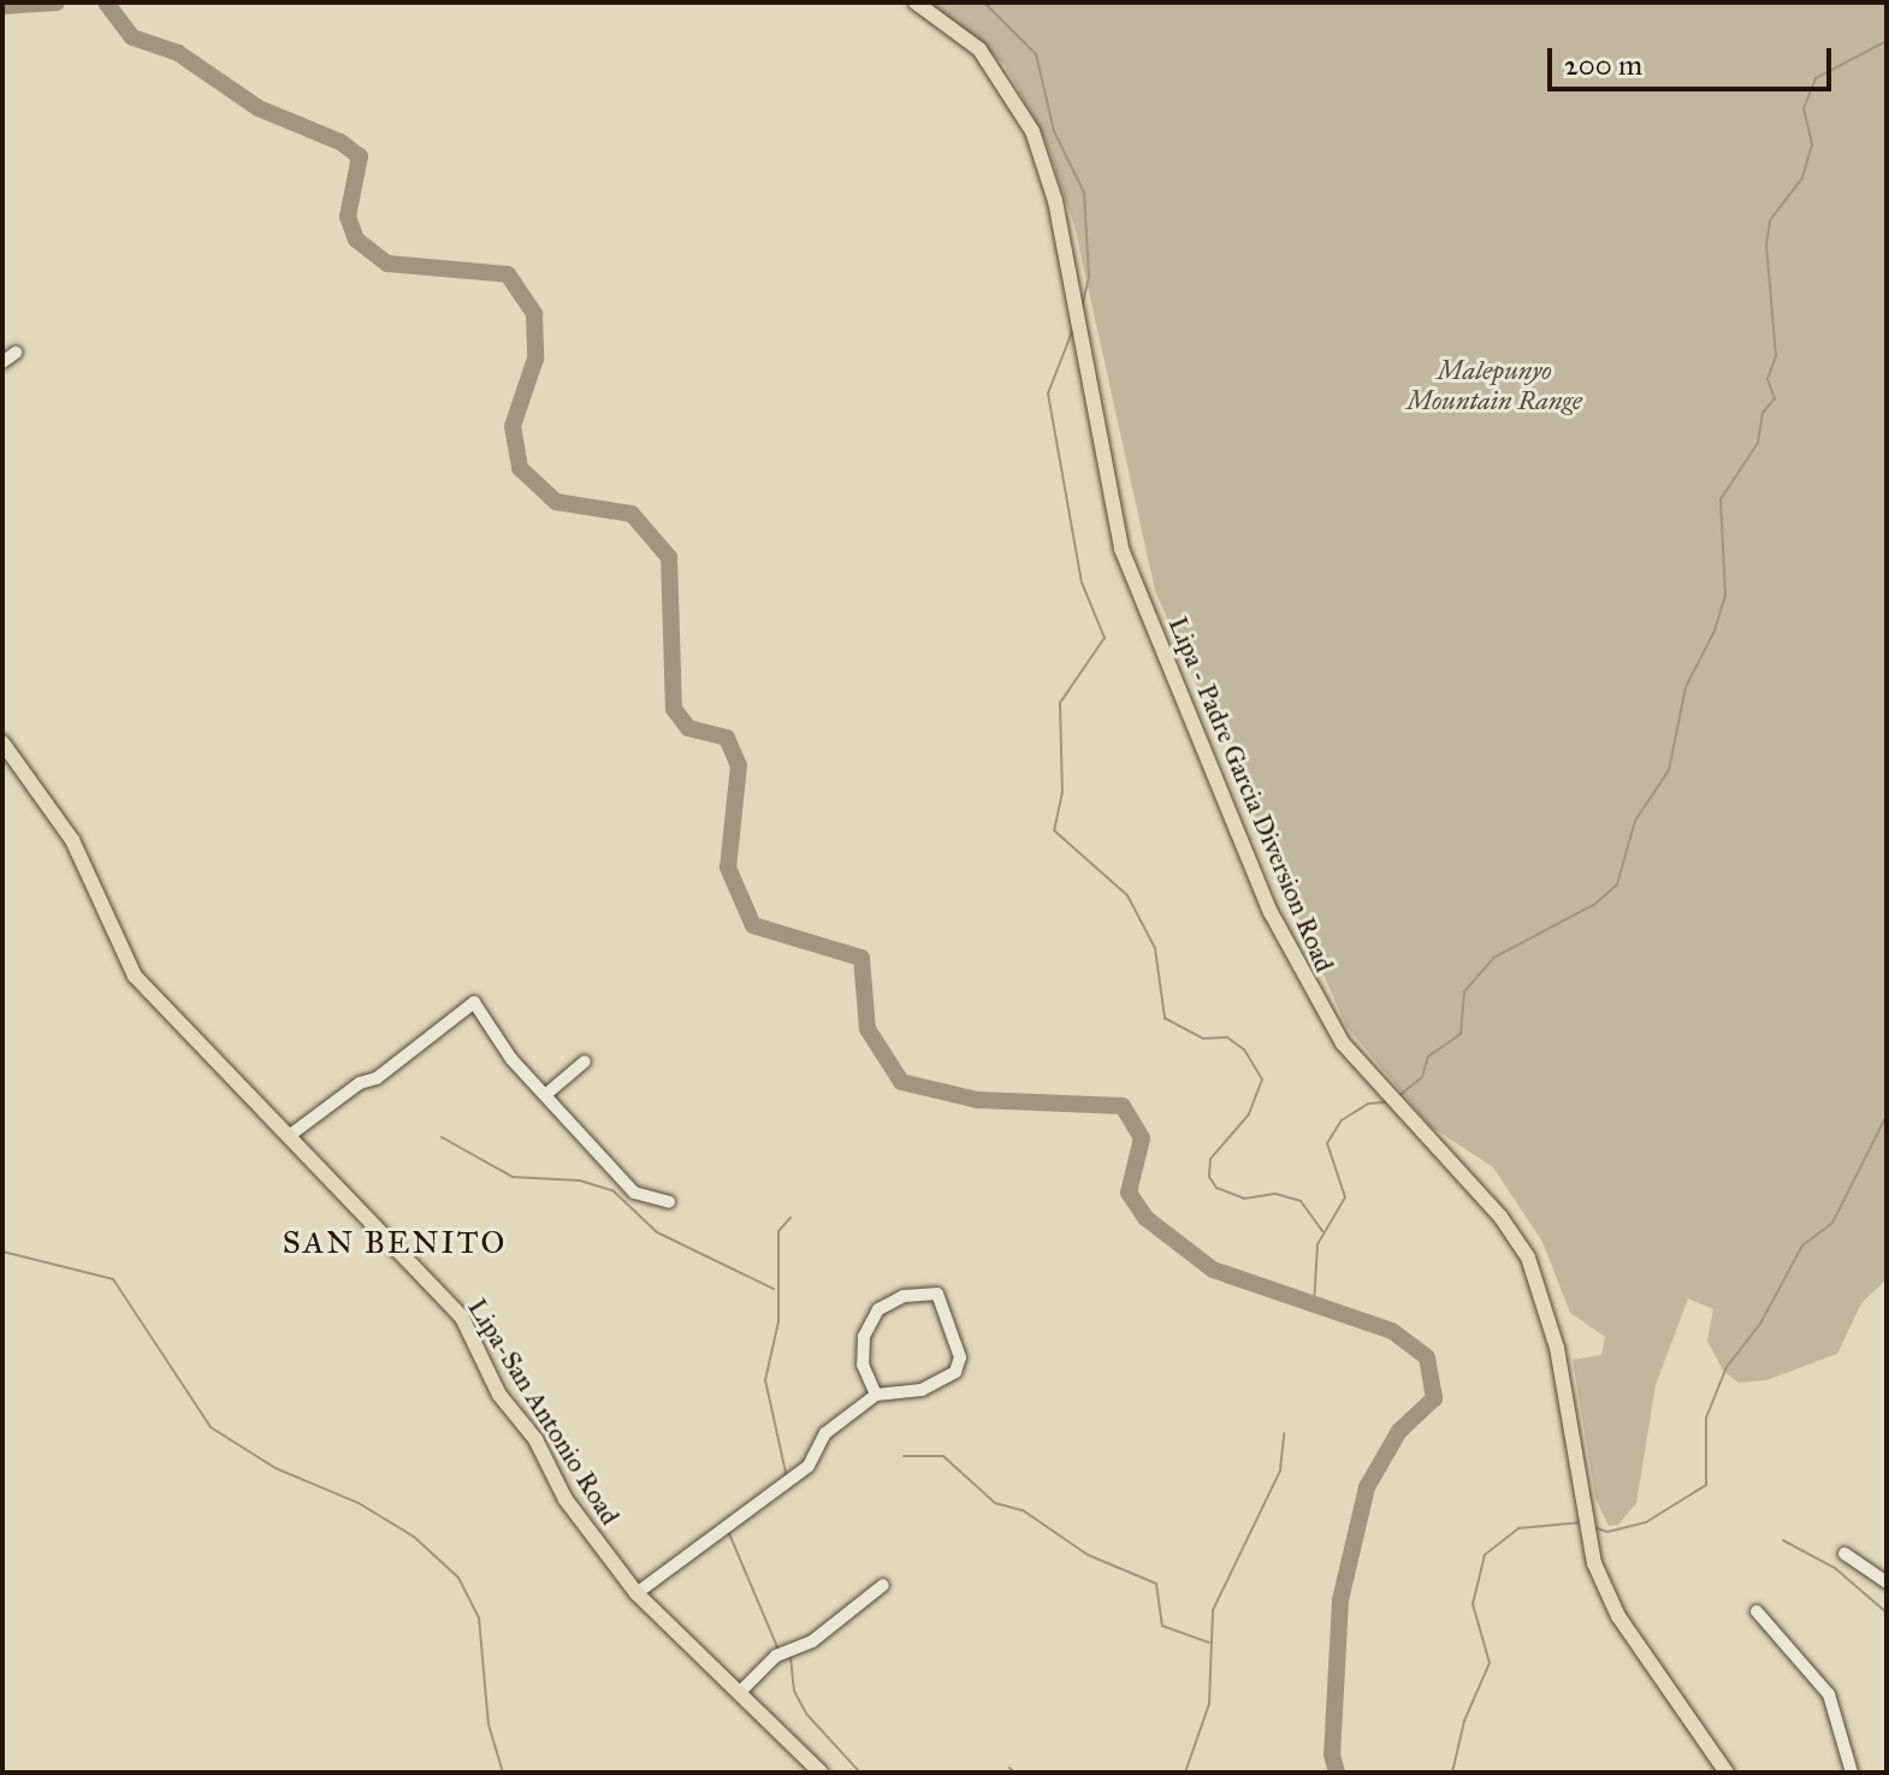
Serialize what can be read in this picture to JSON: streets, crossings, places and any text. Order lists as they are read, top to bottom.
{
  "streets": {
    "main road": ["Lipa - Padre Garcia Diversion Road", "Lipa-San Antonio Road"]
  },
  "districts": ["SAN BENITO"],
  "parks": ["Malepunyo Mountain Range"],
  "scale_bar": "200 m"
}
